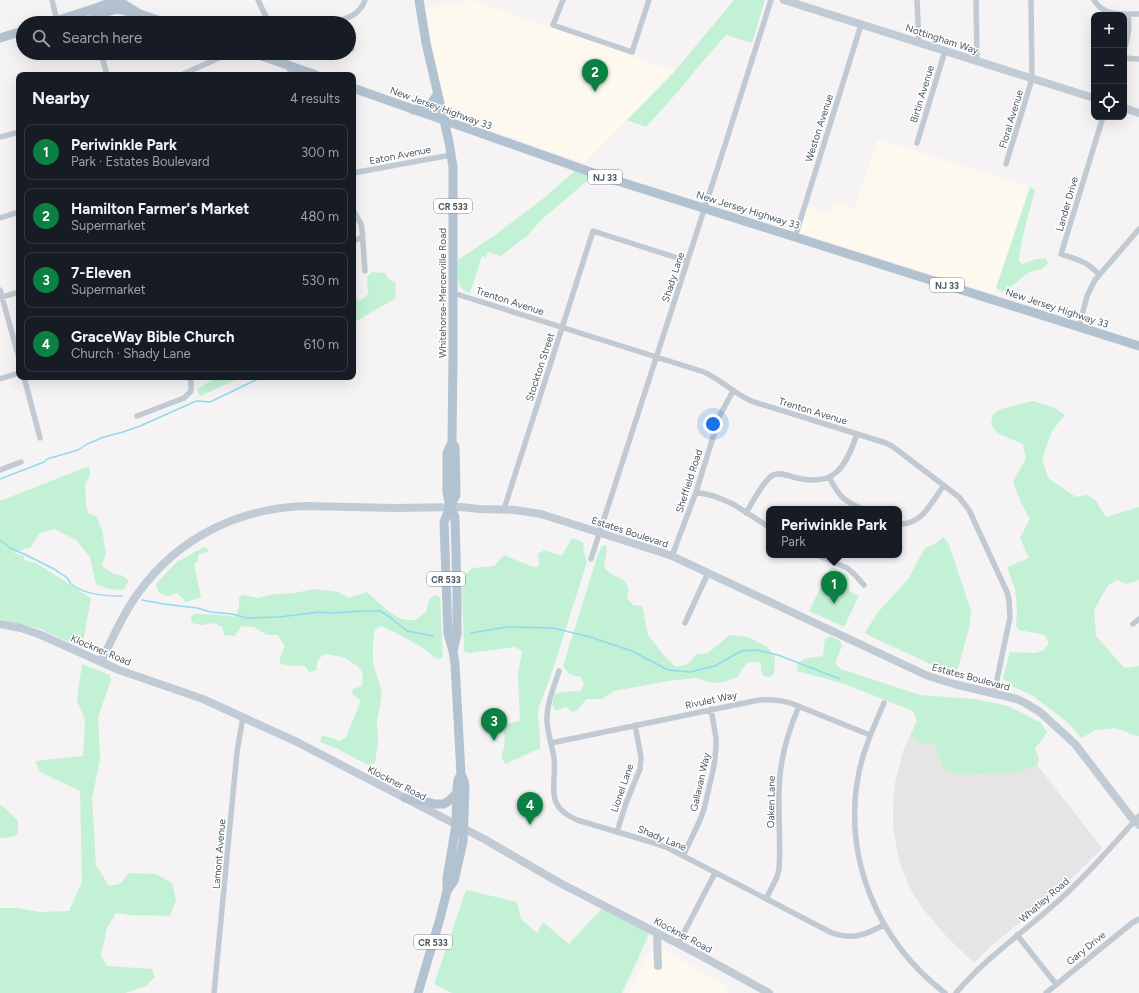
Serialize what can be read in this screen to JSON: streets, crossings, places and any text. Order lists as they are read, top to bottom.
{
  "streets": {
    "main road": [
      "New Jersey Highway 33",
      "NJ 33",
      "CR 533",
      "Whitehorse-Mercerville Road"
    ],
    "street": [
      "Nottingham Way",
      "Birtin Avenue",
      "Floral Avenue",
      "Weston Avenue",
      "Eaton Avenue",
      "Lander Drive",
      "Shady Lane",
      "Trenton Avenue",
      "Stockton Street",
      "Sheffield Road",
      "Estates Boulevard",
      "Klockner Road",
      "Rivulet Way",
      "Gallavan Way",
      "Lionel Lane",
      "Oaken Lane",
      "Lamont Avenue",
      "Whatley Road",
      "Gary Drive"
    ]
  },
  "crossings": [
    ["Nottingham Way", "Birtin Avenue"],
    ["Nottingham Way", "Floral Avenue"],
    ["Nottingham Way", "Weston Avenue"],
    ["New Jersey Highway 33", "Weston Avenue"],
    ["New Jersey Highway 33", "CR 533"],
    ["New Jersey Highway 33", "Shady Lane"],
    ["New Jersey Highway 33", "Whitehorse-Mercerville Road"],
    ["Eaton Avenue", "Whitehorse-Mercerville Road"],
    ["CR 533", "Whitehorse-Mercerville Road"],
    ["CR 533", "Estates Boulevard"],
    ["CR 533", "Klockner Road"],
    ["Shady Lane", "Trenton Avenue"],
    ["Shady Lane", "Stockton Street"],
    ["Shady Lane", "Estates Boulevard"],
    ["Shady Lane", "Rivulet Way"],
    ["Shady Lane", "Gallavan Way"],
    ["Shady Lane", "Lionel Lane"],
    ["Shady Lane", "Oaken Lane"],
    ["Whitehorse-Mercerville Road", "Trenton Avenue"],
    ["Whitehorse-Mercerville Road", "Estates Boulevard"],
    ["Trenton Avenue", "Stockton Street"],
    ["Trenton Avenue", "Sheffield Road"],
    ["Trenton Avenue", "Estates Boulevard"],
    ["Stockton Street", "Estates Boulevard"],
    ["Sheffield Road", "Estates Boulevard"],
    ["Estates Boulevard", "Klockner Road"],
    ["Estates Boulevard", "Whatley Road"],
    ["Klockner Road", "Lamont Avenue"],
    ["Rivulet Way", "Gallavan Way"],
    ["Rivulet Way", "Lionel Lane"],
    ["Rivulet Way", "Oaken Lane"]
  ],
  "page": {
    "map_buttons": ["+", "−"],
    "search": "Search here",
    "pins": [
      "2",
      "1",
      "3",
      "4"
    ],
    "heading": ["Nearby", "4 results"],
    "list": [
      {
        "mark": "1",
        "name": "Periwinkle Park",
        "note": "Park · Estates Boulevard",
        "value": "300 m"
      },
      {
        "mark": "2",
        "name": "Hamilton Farmer's Market",
        "note": "Supermarket",
        "value": "480 m"
      },
      {
        "mark": "3",
        "name": "7-Eleven",
        "note": "Supermarket",
        "value": "530 m"
      },
      {
        "mark": "4",
        "name": "GraceWay Bible Church",
        "note": "Church · Shady Lane",
        "value": "610 m"
      }
    ],
    "popup": ["Periwinkle Park", "Park"]
  }
}
